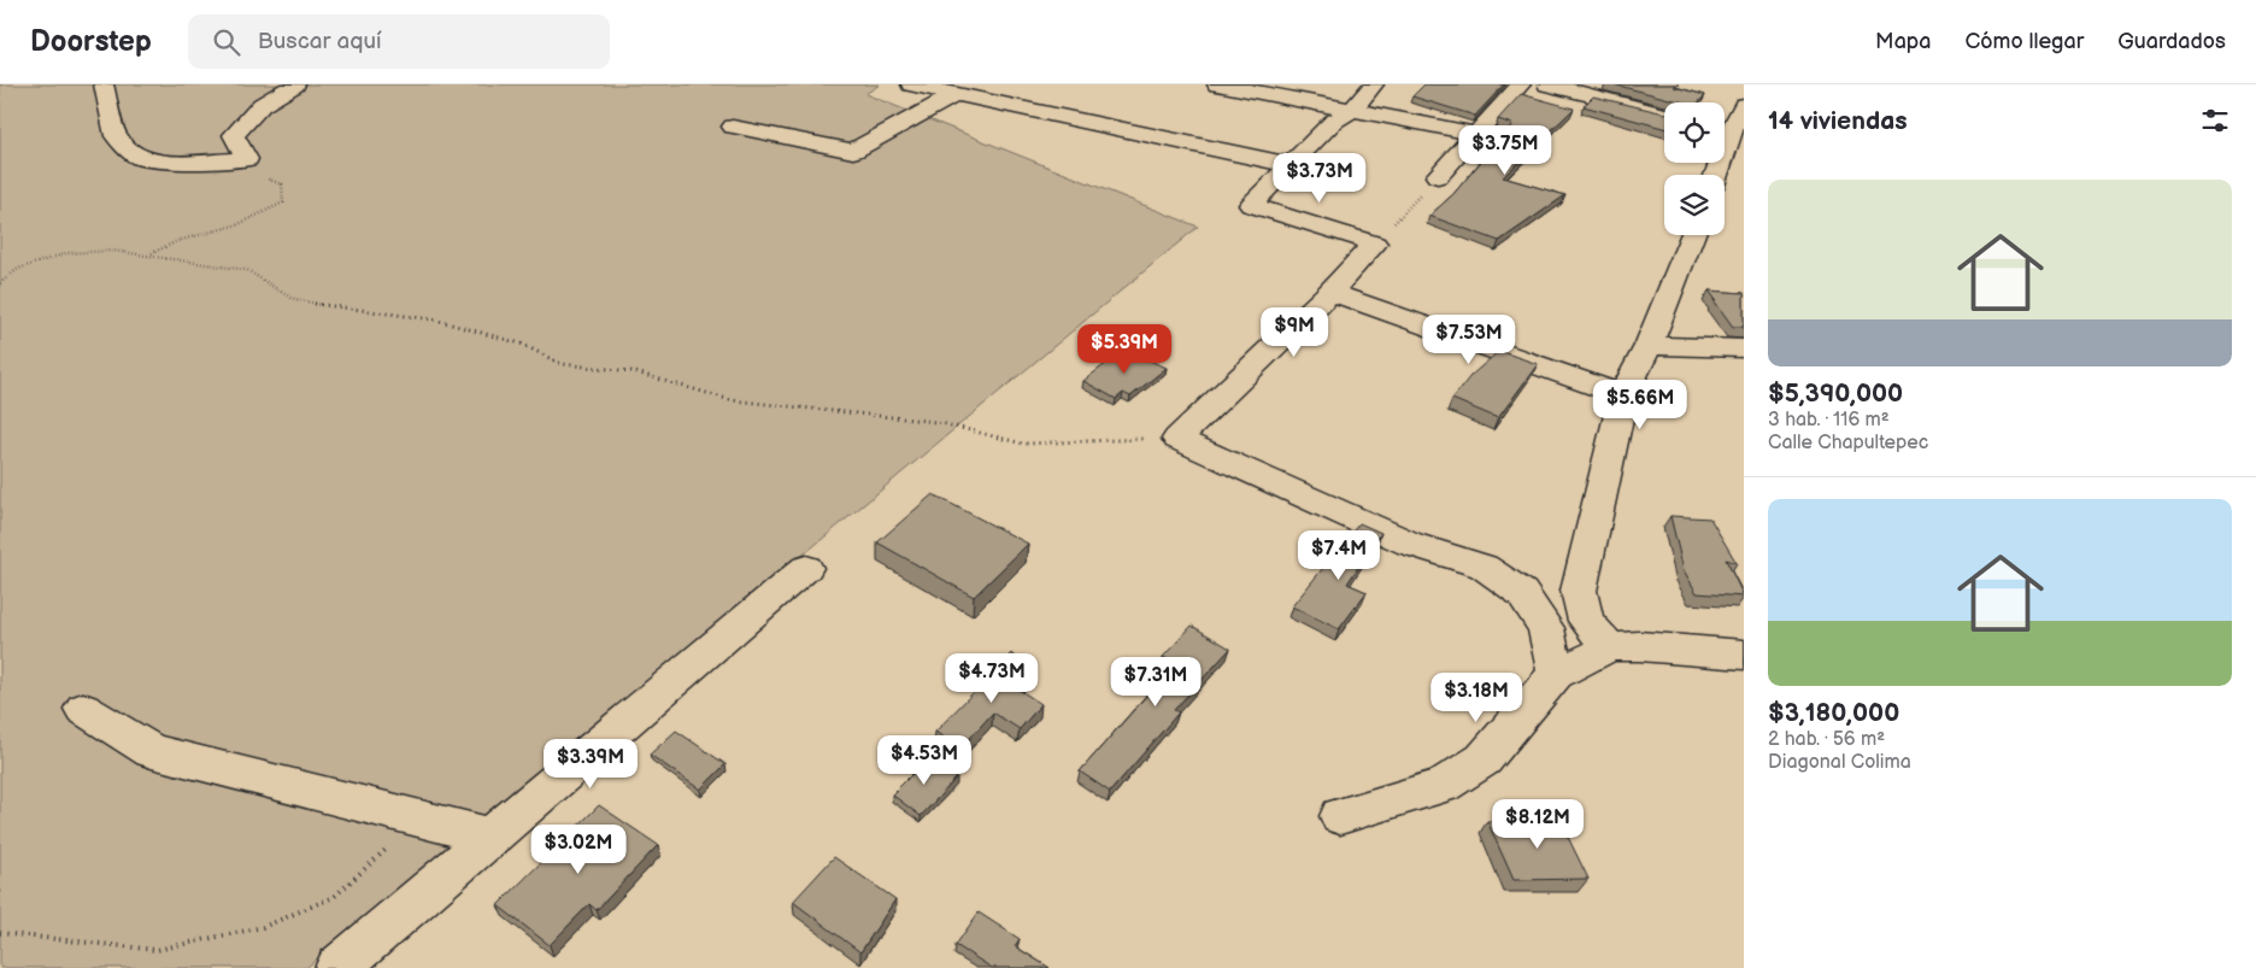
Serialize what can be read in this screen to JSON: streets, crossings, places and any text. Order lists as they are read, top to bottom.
{
  "page": {
    "header": "Doorstep",
    "search": "Buscar aquí",
    "nav": ["Mapa", "Cómo llegar", "Guardados"],
    "heading": "14 viviendas",
    "price": [
      "$3.75M",
      "$3.73M",
      "$9M",
      "$7.53M",
      "$5.39M",
      "$5.66M",
      "$7.4M",
      "$4.73M",
      "$7.31M",
      "$3.18M",
      "$4.53M",
      "$3.39M",
      "$8.12M",
      "$3.02M"
    ],
    "list": [
      {
        "name": "$5,390,000",
        "note": "3 hab. · 116 m² · Calle Chapultepec"
      },
      {
        "name": "$3,180,000",
        "note": "2 hab. · 56 m² · Diagonal Colima"
      }
    ]
  }
}
